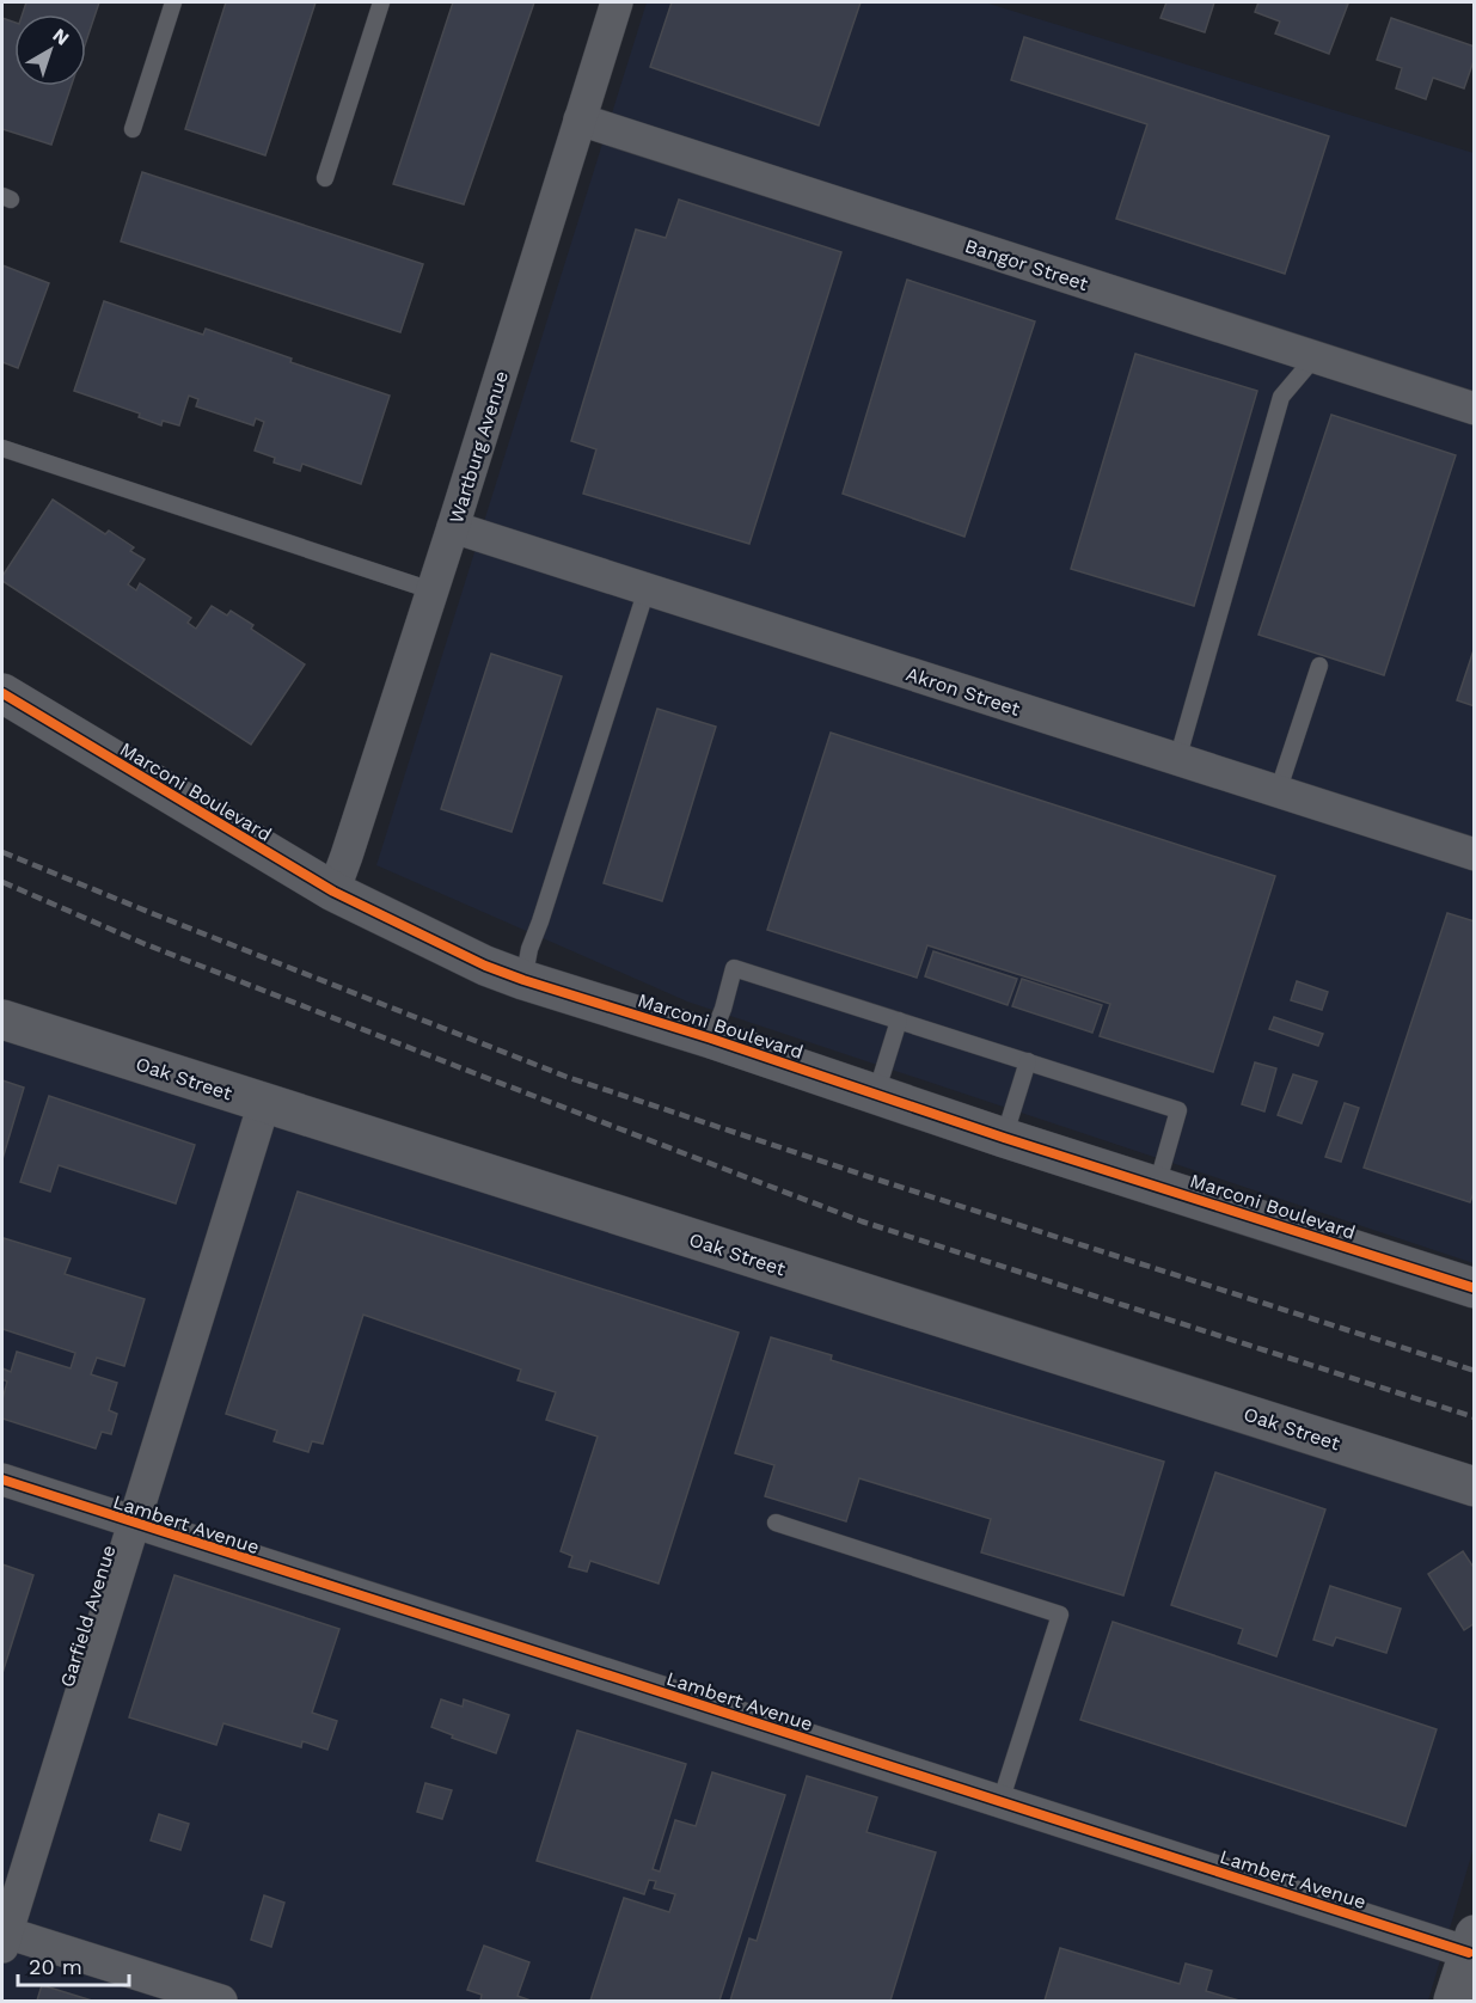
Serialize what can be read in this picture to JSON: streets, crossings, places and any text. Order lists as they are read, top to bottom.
{
  "streets": {
    "street": [
      "Bangor Street",
      "Wartburg Avenue",
      "Akron Street",
      "Marconi Boulevard",
      "Oak Street",
      "Lambert Avenue",
      "Garfield Avenue"
    ]
  },
  "crossings": [
    ["Bangor Street", "Wartburg Avenue"],
    ["Wartburg Avenue", "Akron Street"],
    ["Wartburg Avenue", "Marconi Boulevard"],
    ["Oak Street", "Garfield Avenue"],
    ["Lambert Avenue", "Garfield Avenue"]
  ],
  "scale_bar": "20 m",
  "north": "top right"
}
